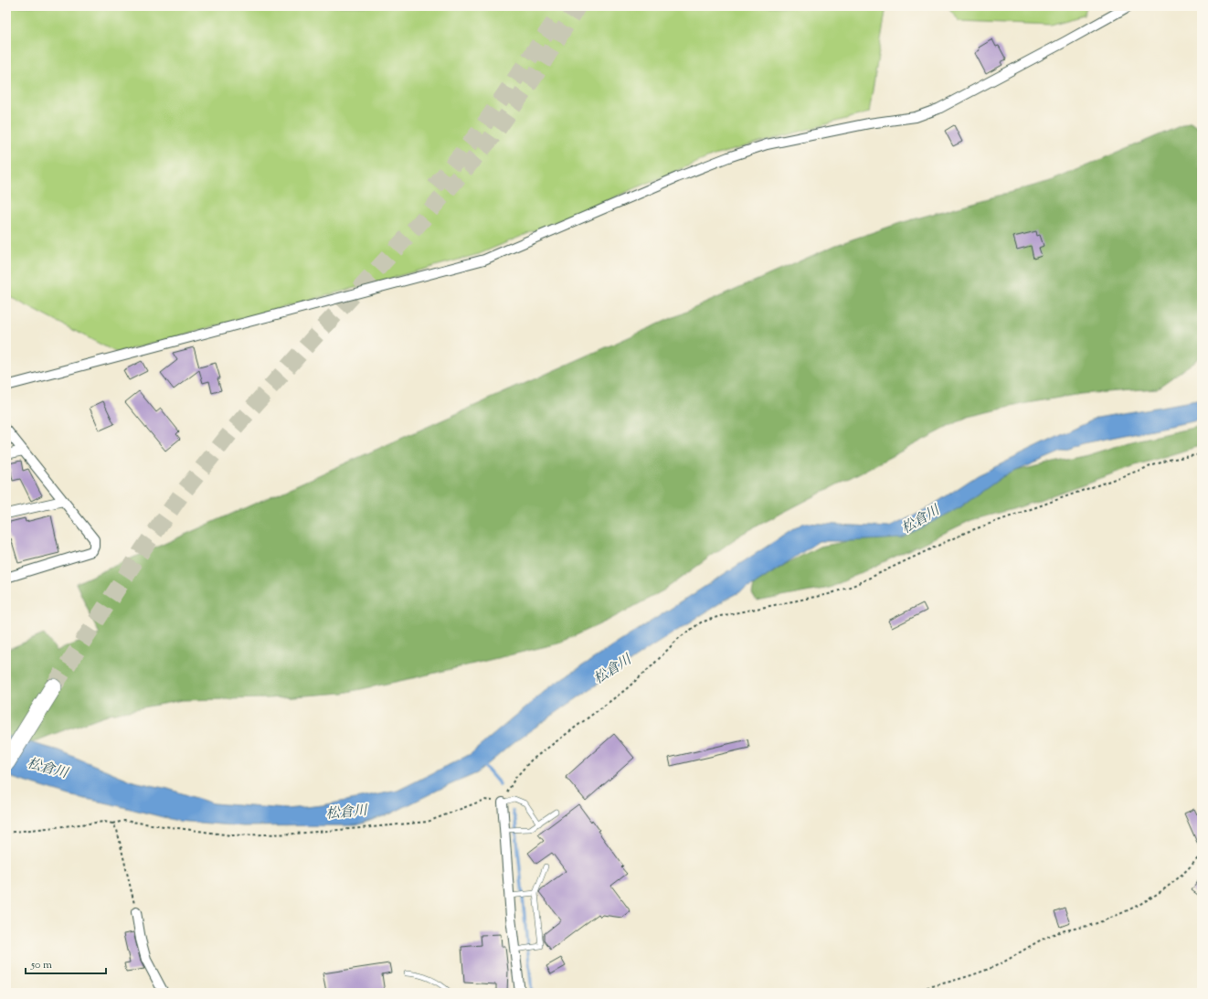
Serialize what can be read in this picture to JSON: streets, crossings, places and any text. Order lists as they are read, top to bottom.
{
  "water": ["松倉川"],
  "scale_bar": "50 m"
}
